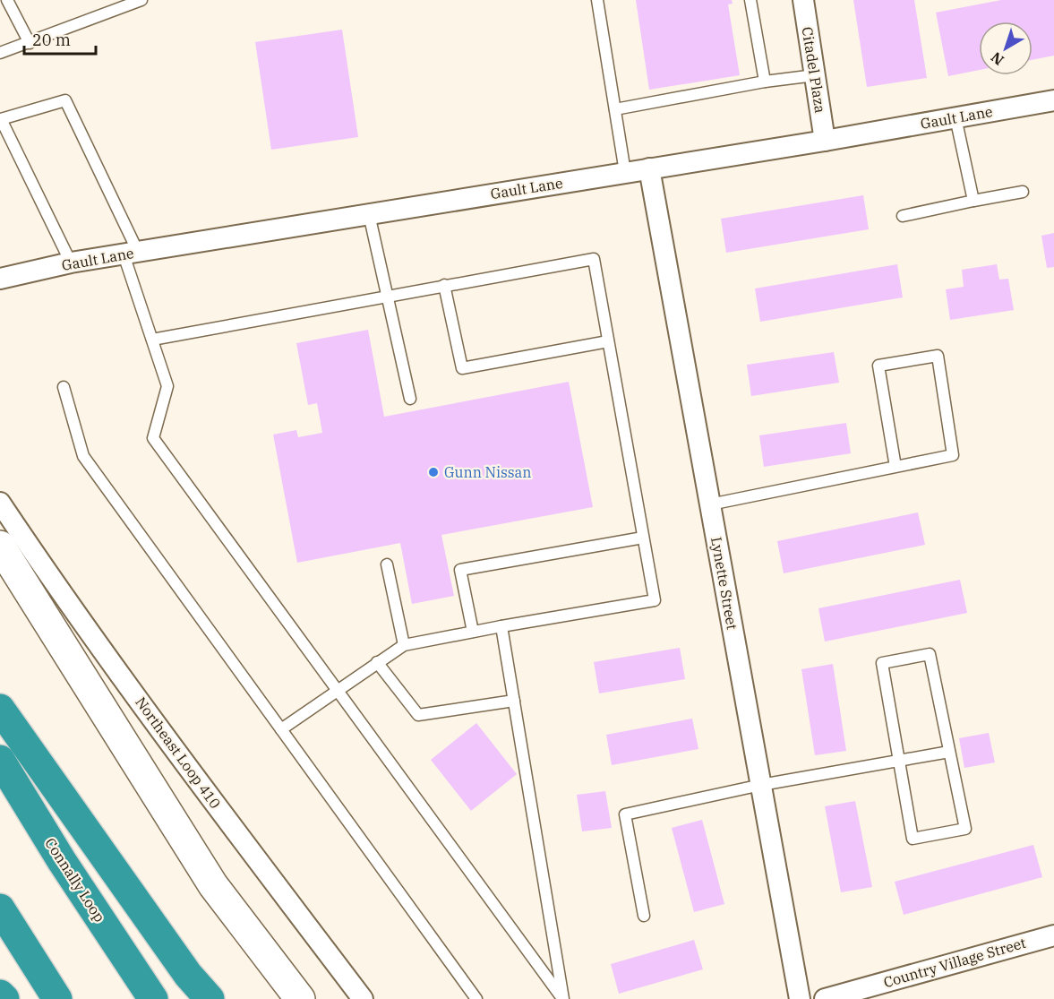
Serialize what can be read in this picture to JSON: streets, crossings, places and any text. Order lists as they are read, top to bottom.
{
  "streets": {
    "highway": ["Connally Loop"],
    "street": [
      "Citadel Plaza",
      "Gault Lane",
      "Lynette Street",
      "Northeast Loop 410",
      "Country Village Street"
    ]
  },
  "crossings": [
    ["Citadel Plaza", "Gault Lane"],
    ["Gault Lane", "Lynette Street"]
  ],
  "places": ["Gunn Nissan"],
  "scale_bar": "20 m",
  "north": "bottom left"
}
